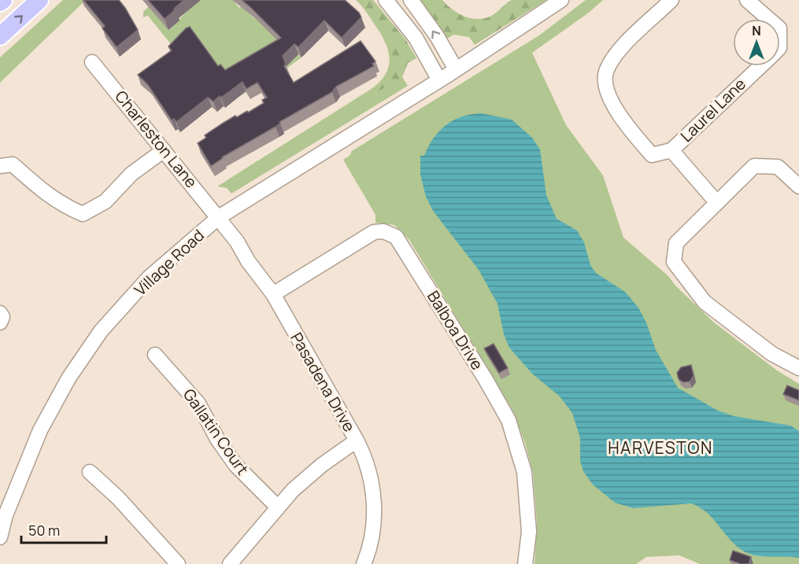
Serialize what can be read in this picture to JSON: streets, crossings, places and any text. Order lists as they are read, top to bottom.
{
  "streets": {
    "street": [
      "Laurel Lane",
      "Charleston Lane",
      "Village Road",
      "Balboa Drive",
      "Pasadena Drive",
      "Gallatin Court"
    ]
  },
  "crossings": [
    ["Charleston Lane", "Village Road"],
    ["Charleston Lane", "Pasadena Drive"],
    ["Village Road", "Pasadena Drive"],
    ["Balboa Drive", "Pasadena Drive"]
  ],
  "districts": ["HARVESTON"],
  "scale_bar": "50 m",
  "north": "top"
}
